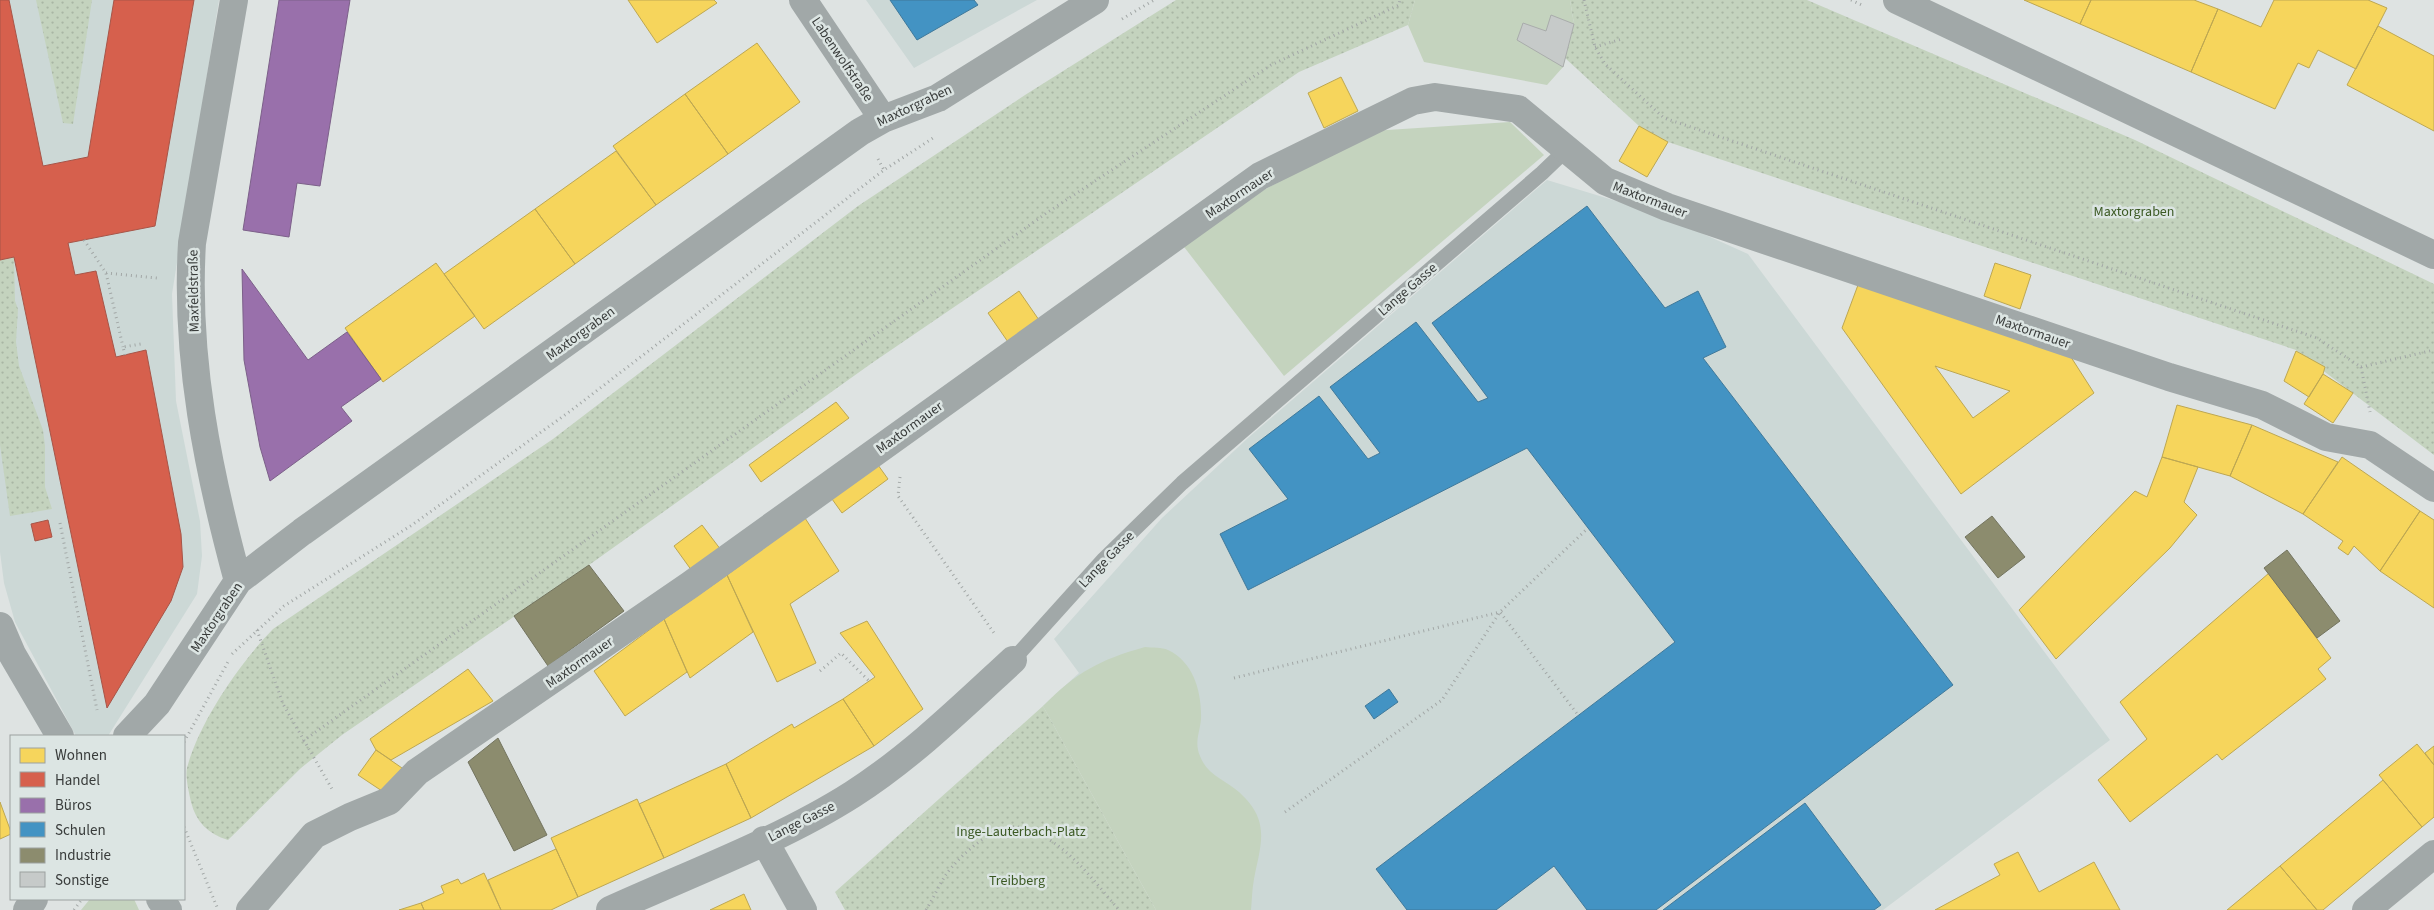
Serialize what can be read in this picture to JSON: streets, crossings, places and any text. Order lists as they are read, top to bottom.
{
  "streets": {
    "street": [
      "Labenwolfstraße",
      "Maxtorgraben",
      "Maxtormauer",
      "Lange Gasse",
      "Maxfeldstraße"
    ]
  },
  "crossings": [
    ["Labenwolfstraße", "Maxtorgraben"],
    ["Maxtorgraben", "Maxfeldstraße"],
    ["Maxtormauer", "Lange Gasse"]
  ],
  "parks": ["Maxtorgraben", "Inge-Lauterbach-Platz", "Treibberg"],
  "legend": [
    "Wohnen",
    "Handel",
    "Büros",
    "Schulen",
    "Industrie",
    "Sonstige"
  ]
}
